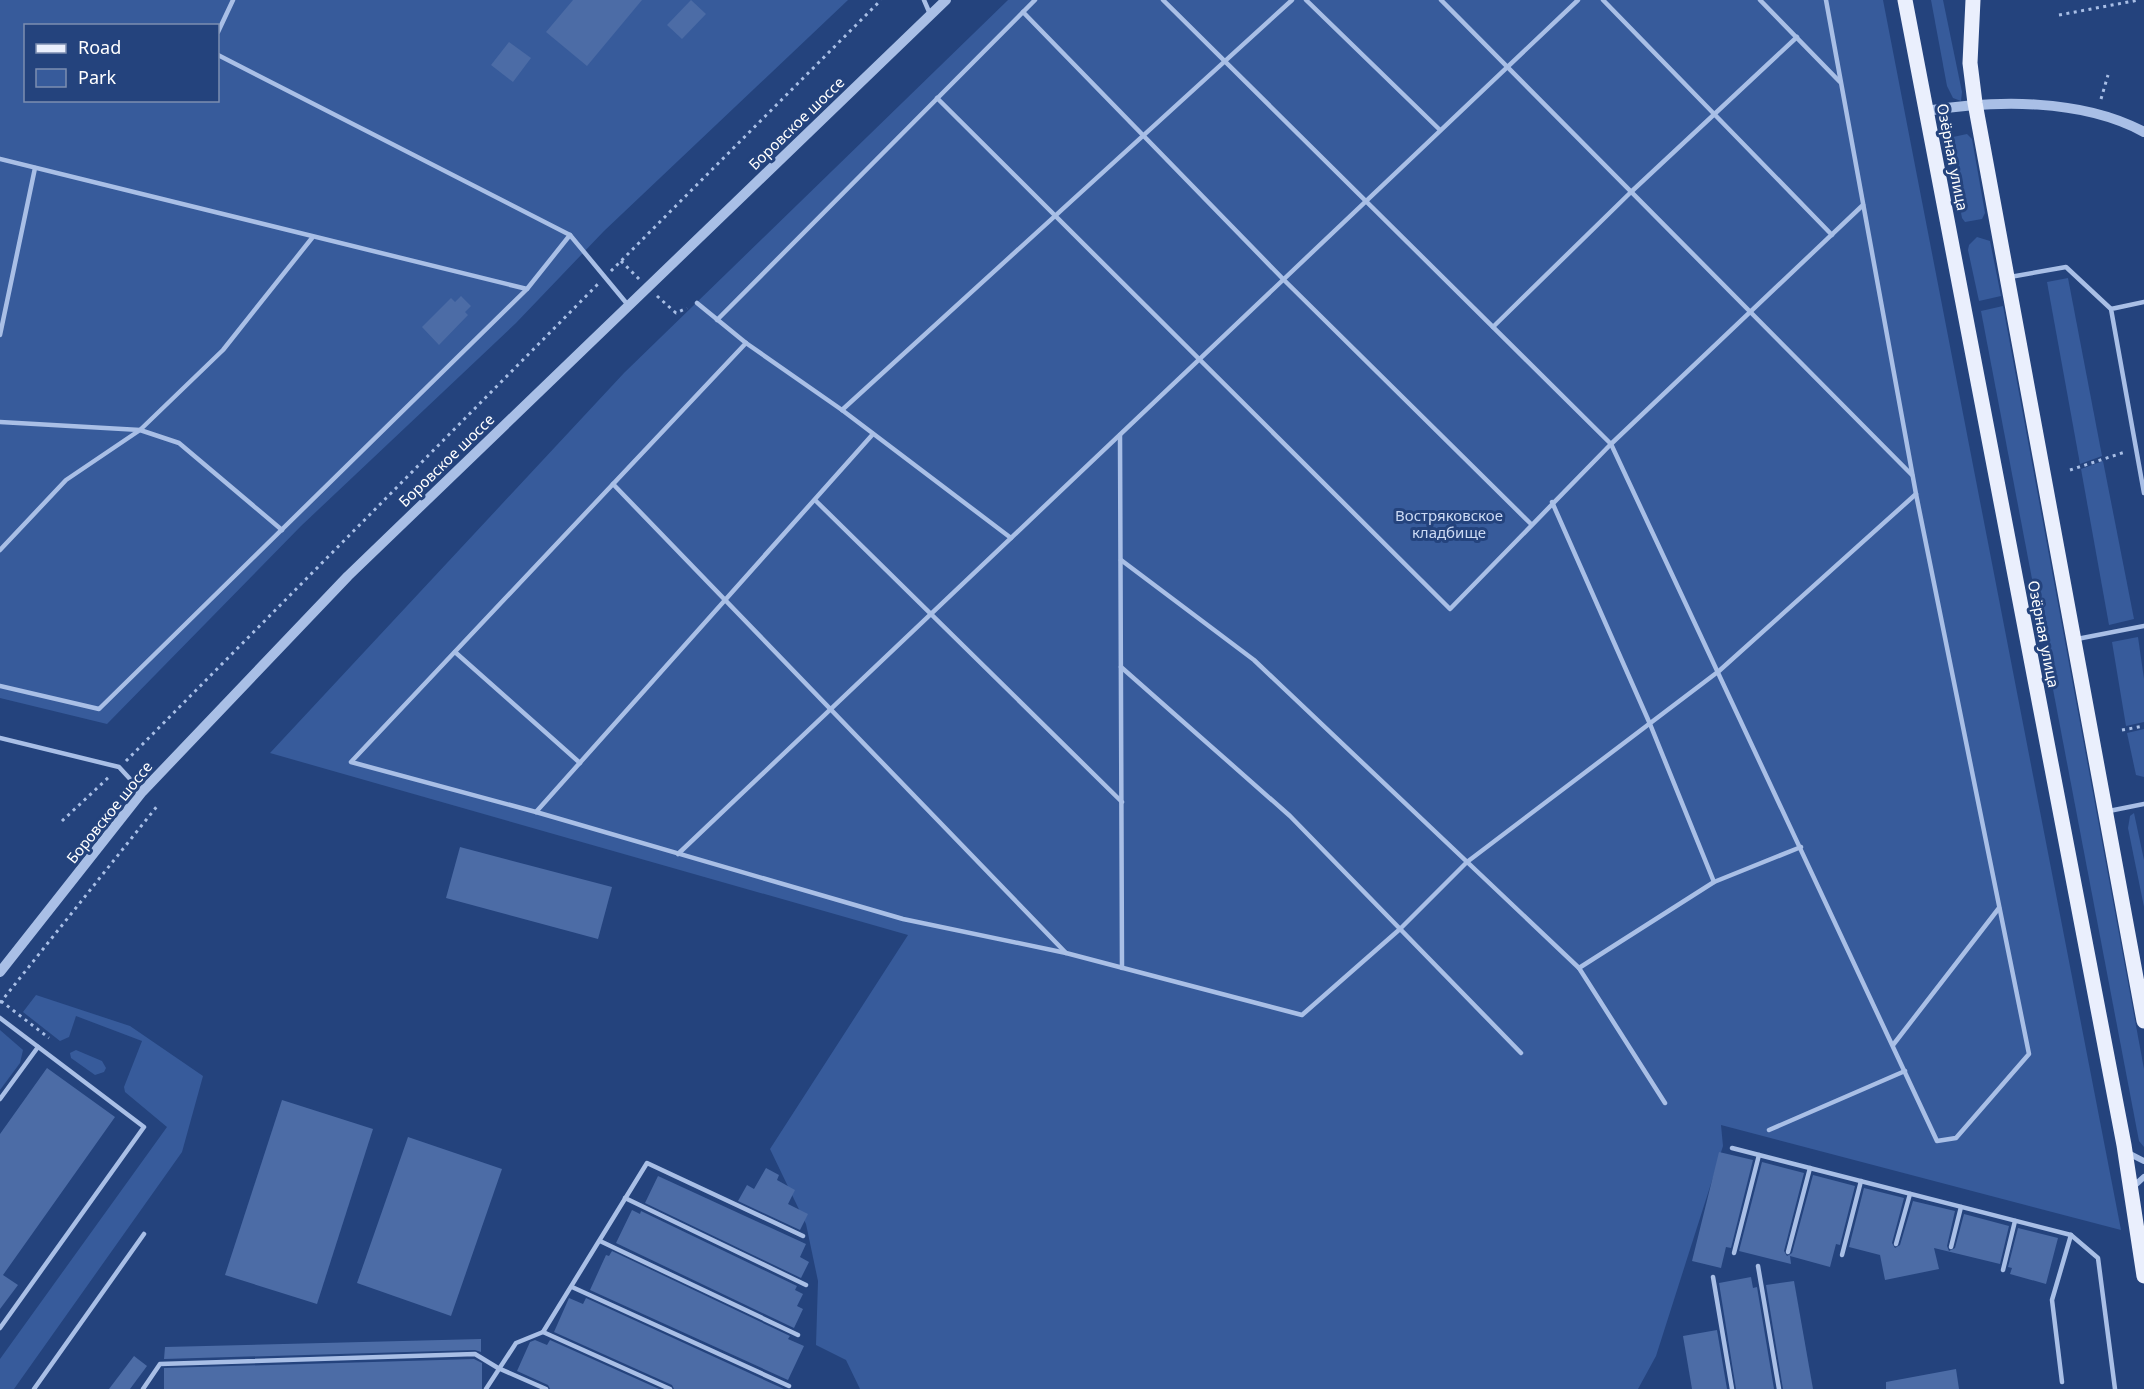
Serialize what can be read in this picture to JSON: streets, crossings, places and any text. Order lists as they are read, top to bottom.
{
  "streets": {
    "main road": ["Озёрная улица"],
    "street": ["Боровское шоссе"]
  },
  "parks": ["Востряковское кладбище"],
  "legend": ["Road", "Park"]
}
